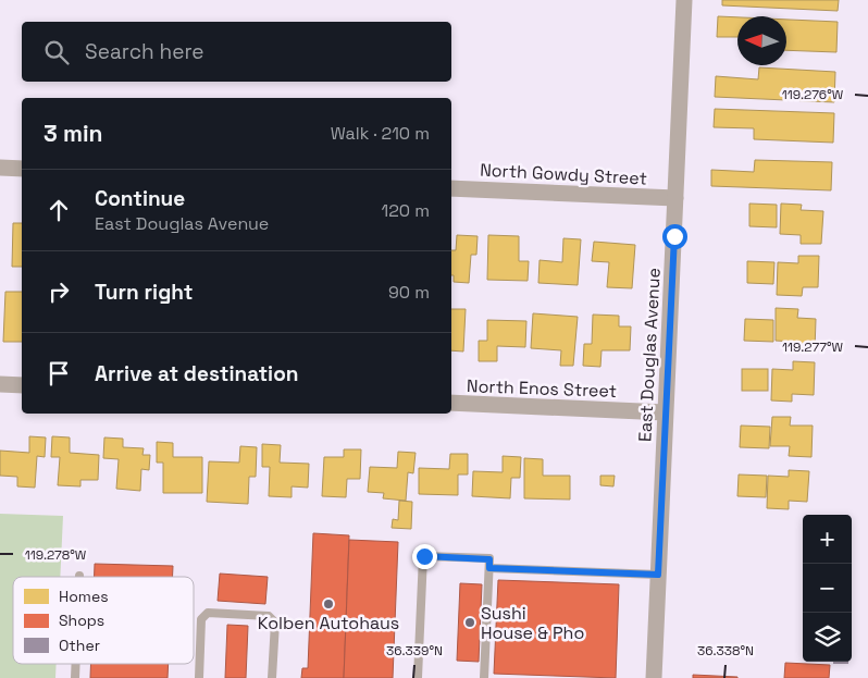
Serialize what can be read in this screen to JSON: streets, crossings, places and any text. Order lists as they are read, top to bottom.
{
  "streets": {
    "street": ["North Gowdy Street", "East Douglas Avenue", "North Enos Street"]
  },
  "crossings": [
    ["North Gowdy Street", "East Douglas Avenue"],
    ["East Douglas Avenue", "North Enos Street"]
  ],
  "places": ["Kolben Autohaus", "Sushi House & Pho"],
  "legend": ["Homes", "Shops", "Other"],
  "north": "left",
  "page": {
    "search": "Search here",
    "heading": ["3 min", "Walk · 210 m"],
    "list": [
      ["Continue", "East Douglas Avenue", "120 m"],
      ["Turn right", "90 m"],
      "Arrive at destination"
    ],
    "map_buttons": ["+", "−"]
  },
  "coordinates": [
    "119.276°W",
    "119.277°W",
    "119.278°W",
    "36.339°N",
    "36.338°N"
  ]
}
